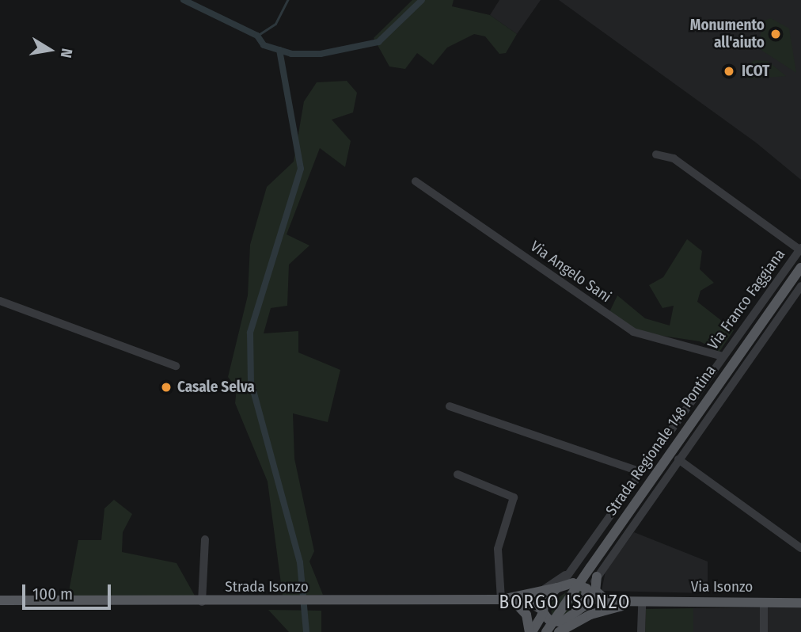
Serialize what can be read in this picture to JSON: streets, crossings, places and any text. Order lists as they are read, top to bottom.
{
  "streets": {
    "main road": ["Strada Regionale 148 Pontina", "Strada Isonzo", "Via Isonzo"],
    "street": ["Via Angelo Sani", "Via Franco Faggiana"]
  },
  "crossings": [
    ["Via Angelo Sani", "Via Franco Faggiana"]
  ],
  "districts": ["BORGO ISONZO"],
  "places": ["Monumento all'aiuto", "ICOT", "Casale Selva"],
  "scale_bar": "100 m",
  "north": "right"
}
